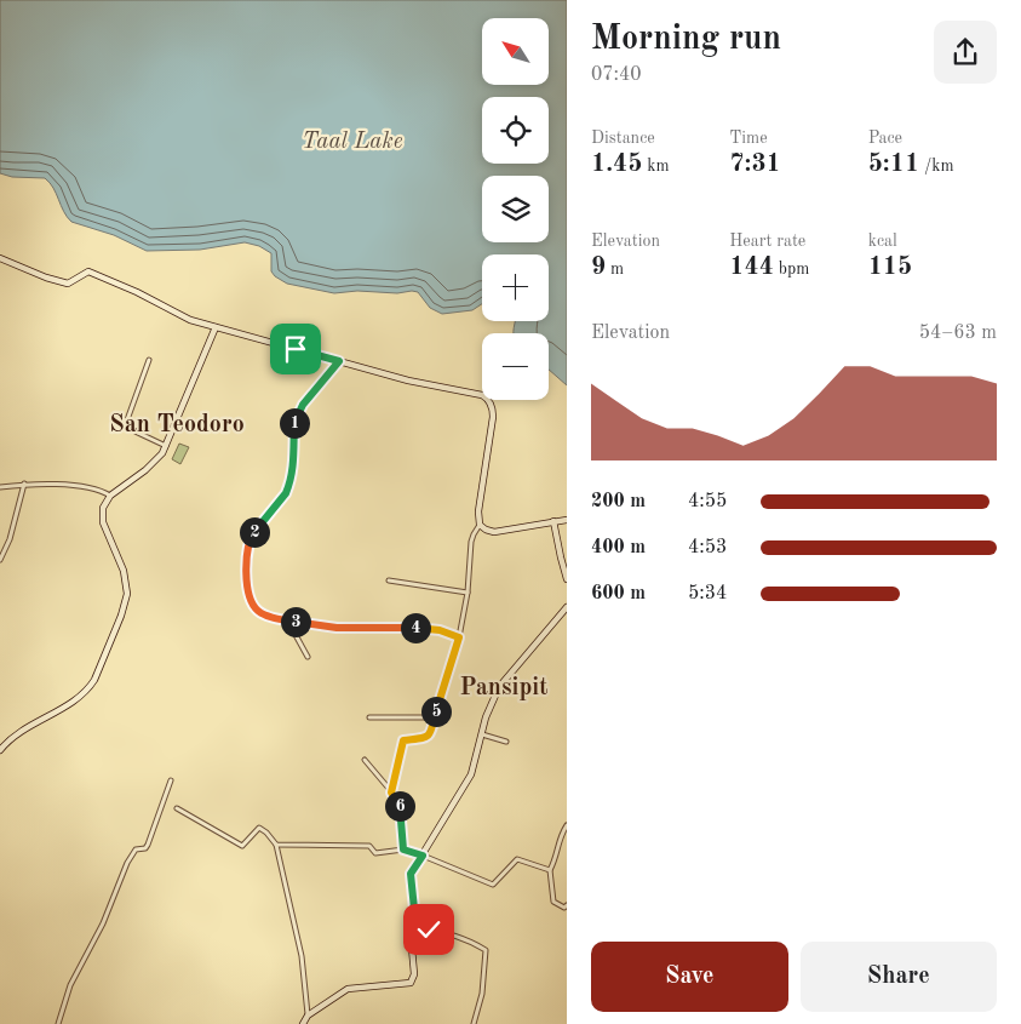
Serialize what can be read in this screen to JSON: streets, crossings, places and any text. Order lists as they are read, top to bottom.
{
  "districts": ["San Teodoro", "Pansipit"],
  "water": ["Taal Lake"],
  "north": "top left",
  "page": {
    "heading": ["Morning run", "07:40"],
    "map_buttons": ["+", "−"],
    "stats": [
      ["Distance", "1.45 km"],
      ["Time", "7:31"],
      ["Pace", "5:11 /km"],
      ["Elevation", "9 m"],
      ["Heart rate", "144 bpm"],
      ["kcal", "115"]
    ],
    "chart": ["Elevation", "54–63 m"],
    "pins": [
      "1",
      "2",
      "3",
      "4",
      "5",
      "6"
    ],
    "list": [
      {
        "name": "200 m",
        "note": "4:55"
      },
      {
        "name": "400 m",
        "note": "4:53"
      },
      {
        "name": "600 m",
        "note": "5:34"
      }
    ],
    "buttons": ["Save", "Share"]
  }
}
